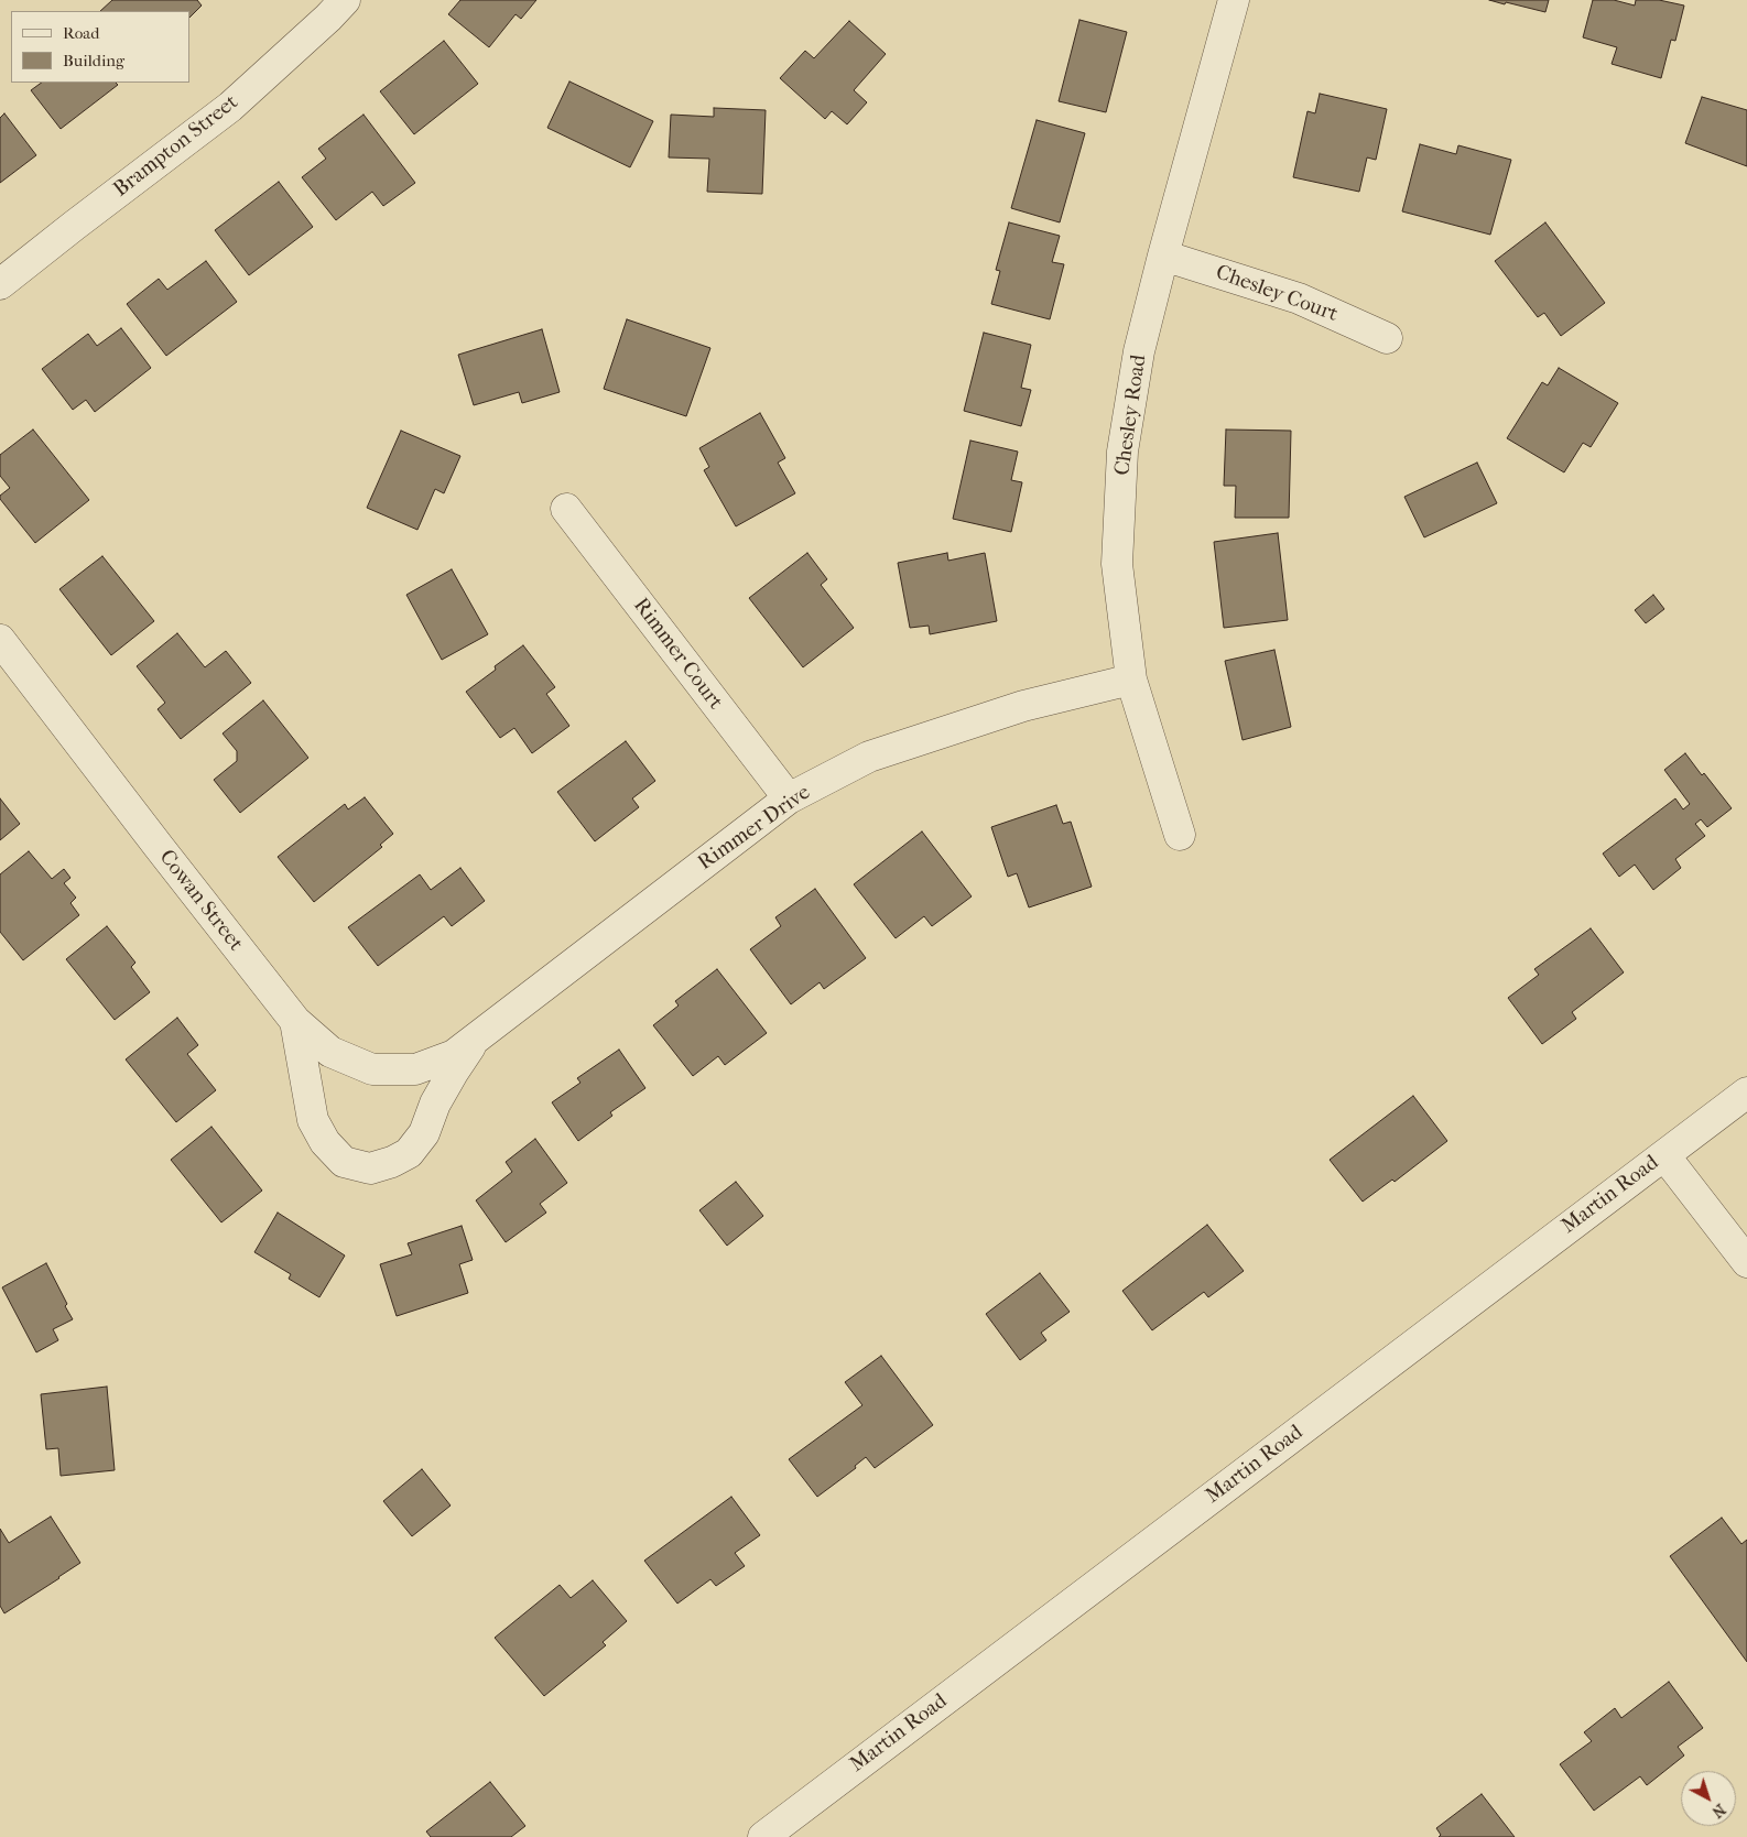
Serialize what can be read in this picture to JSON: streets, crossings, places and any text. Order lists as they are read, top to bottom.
{
  "streets": {
    "street": [
      "Brampton Street",
      "Chesley Court",
      "Chesley Road",
      "Rimmer Court",
      "Rimmer Drive",
      "Cowan Street",
      "Martin Road"
    ]
  },
  "crossings": [
    ["Chesley Court", "Chesley Road"],
    ["Chesley Road", "Rimmer Drive"],
    ["Rimmer Court", "Rimmer Drive"],
    ["Rimmer Drive", "Cowan Street"]
  ],
  "legend": ["Road", "Building"],
  "north": "bottom right"
}
